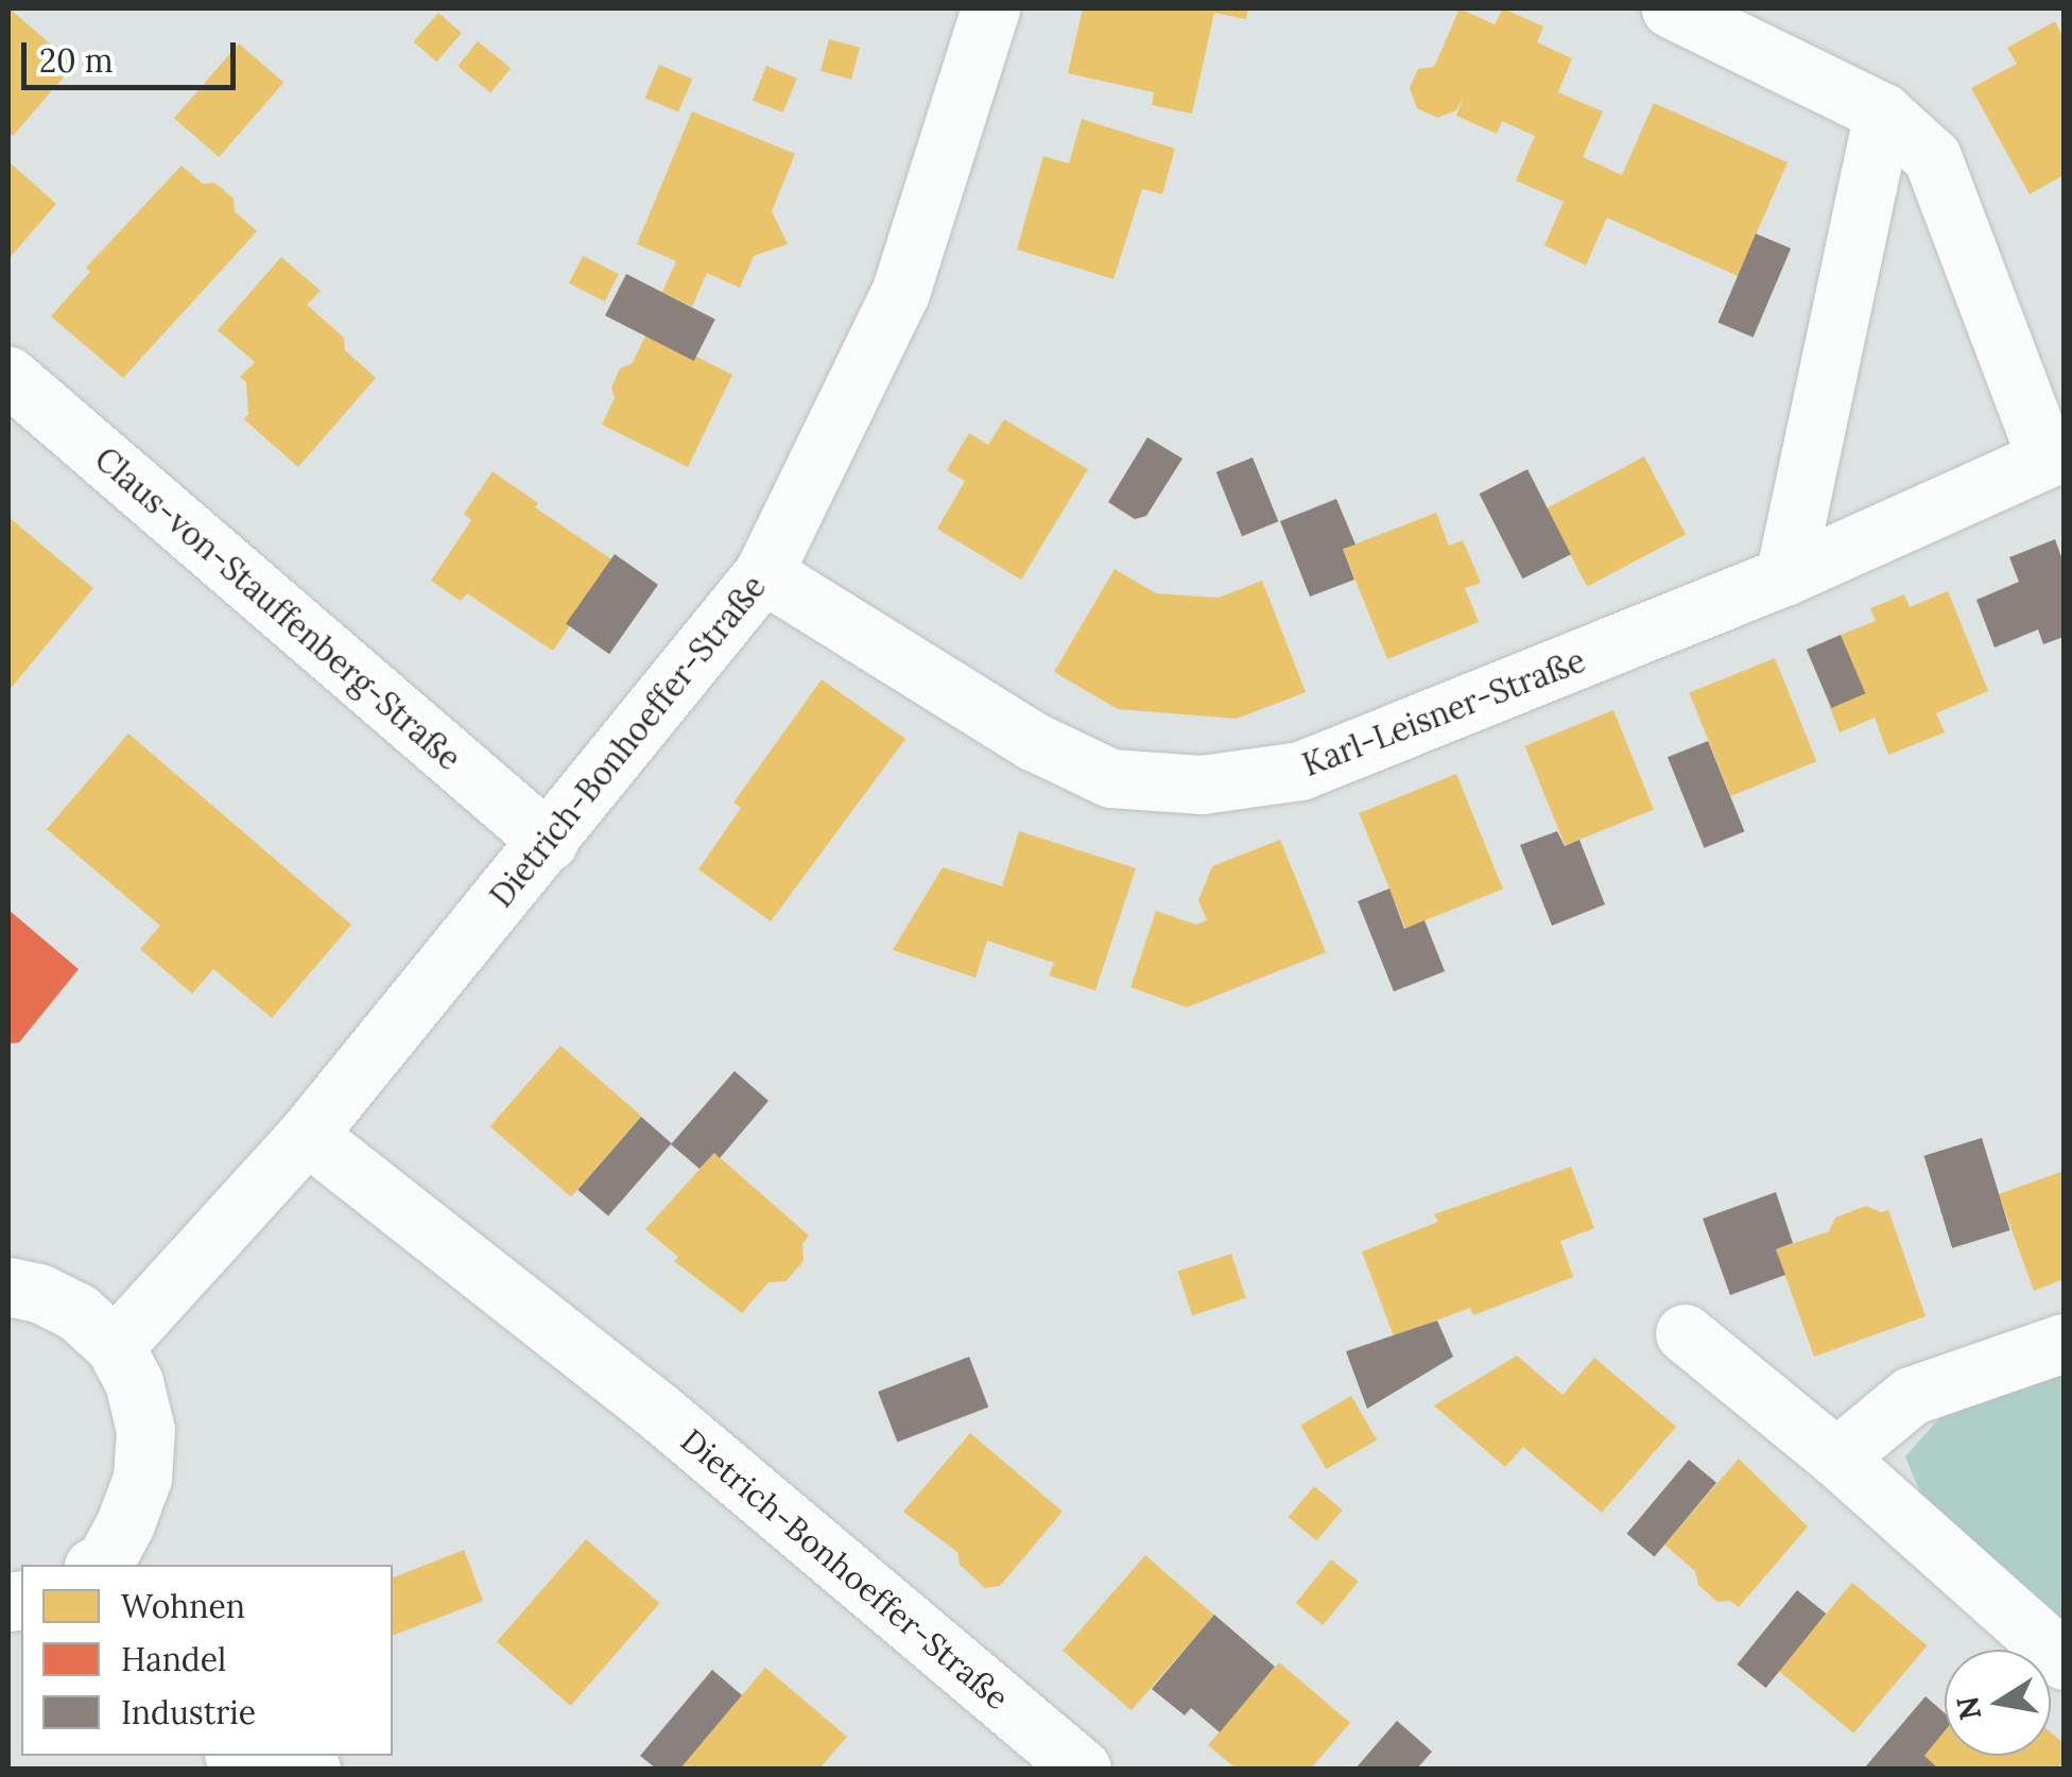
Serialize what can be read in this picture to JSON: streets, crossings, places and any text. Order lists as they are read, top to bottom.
{
  "streets": {
    "street": ["Claus-von-Stauffenberg-Straße", "Karl-Leisner-Straße", "Dietrich-Bonhoeffer-Straße"]
  },
  "crossings": [
    ["Claus-von-Stauffenberg-Straße", "Dietrich-Bonhoeffer-Straße"],
    ["Karl-Leisner-Straße", "Dietrich-Bonhoeffer-Straße"]
  ],
  "legend": ["Wohnen", "Handel", "Industrie"],
  "scale_bar": "20 m",
  "north": "left"
}
